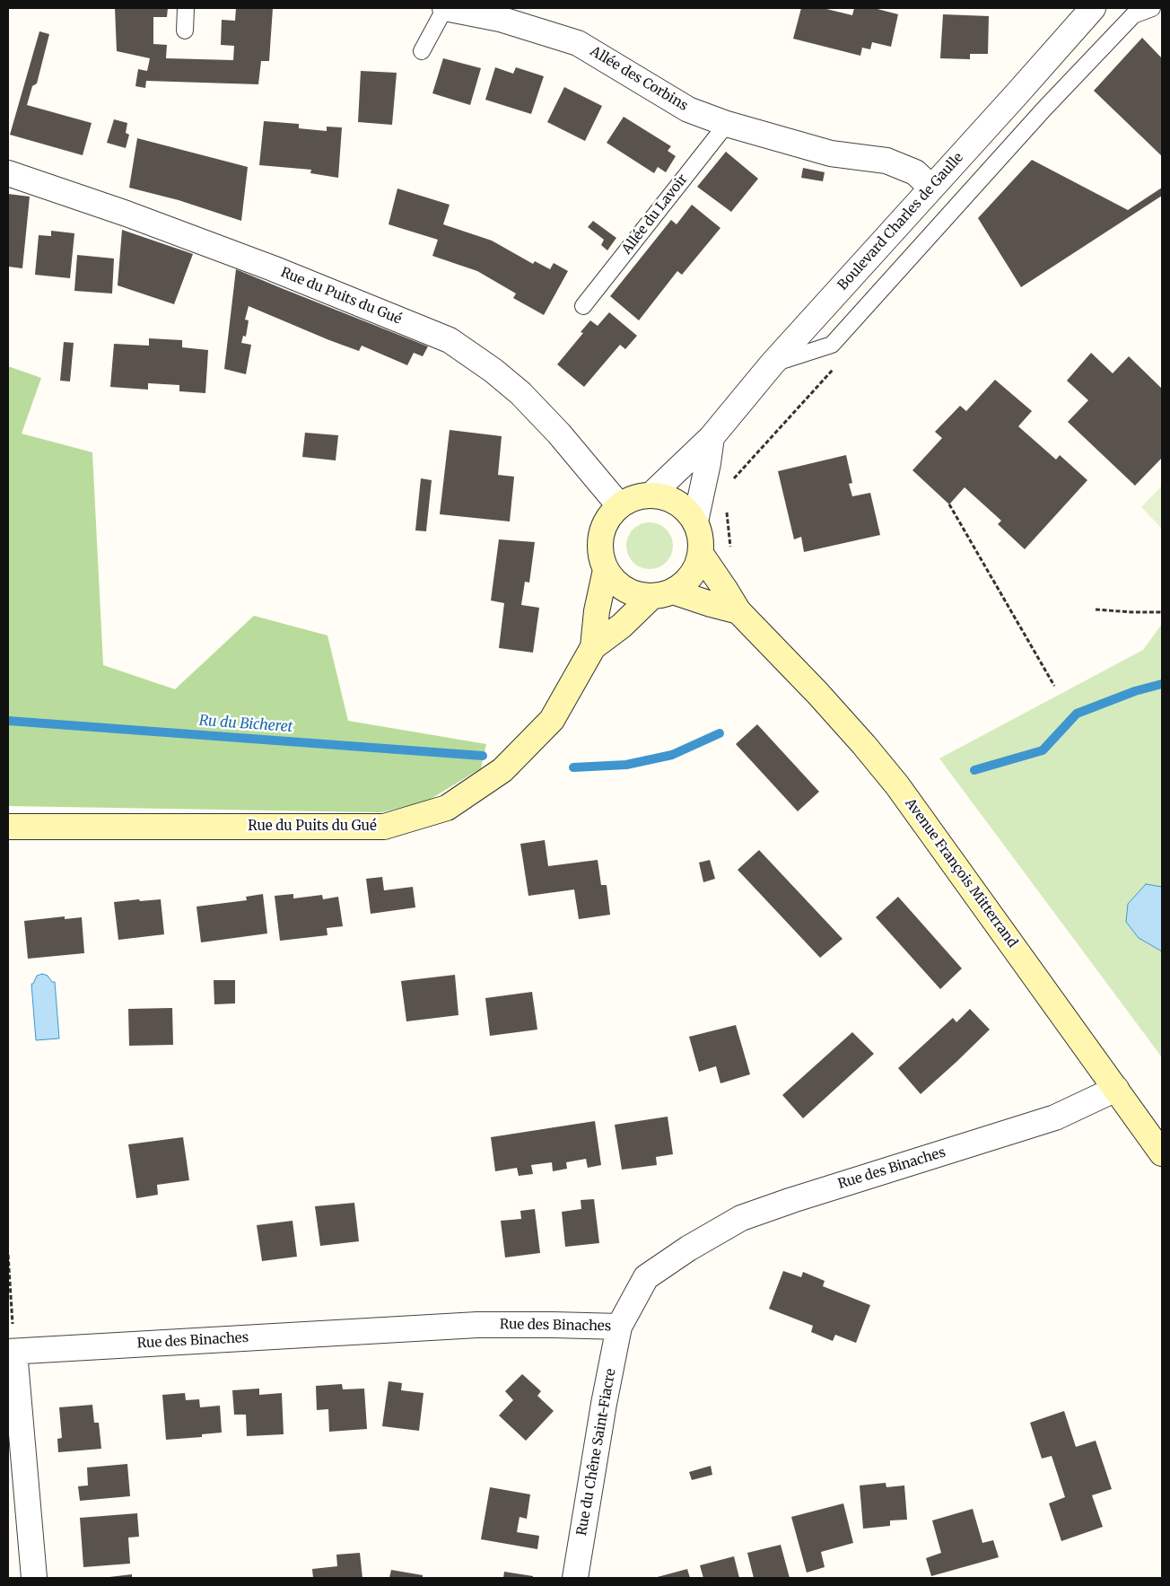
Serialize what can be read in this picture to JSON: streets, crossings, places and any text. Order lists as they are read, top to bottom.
{
  "streets": {
    "main road": ["Rue du Puits du Gué", "Avenue François Mitterrand"],
    "street": [
      "Allée des Corbins",
      "Boulevard Charles de Gaulle",
      "Rue des Binaches",
      "Rue du Chêne Saint-Fiacre"
    ],
    "lane": ["Allée du Lavoir"]
  },
  "crossings": [
    ["Allée des Corbins", "Allée du Lavoir"],
    ["Allée des Corbins", "Boulevard Charles de Gaulle"],
    ["Boulevard Charles de Gaulle", "Rue du Puits du Gué"],
    ["Boulevard Charles de Gaulle", "Avenue François Mitterrand"],
    ["Rue du Puits du Gué", "Avenue François Mitterrand"],
    ["Avenue François Mitterrand", "Rue des Binaches"],
    ["Rue des Binaches", "Rue du Chêne Saint-Fiacre"]
  ],
  "water": ["Ru du Bicheret"]
}
